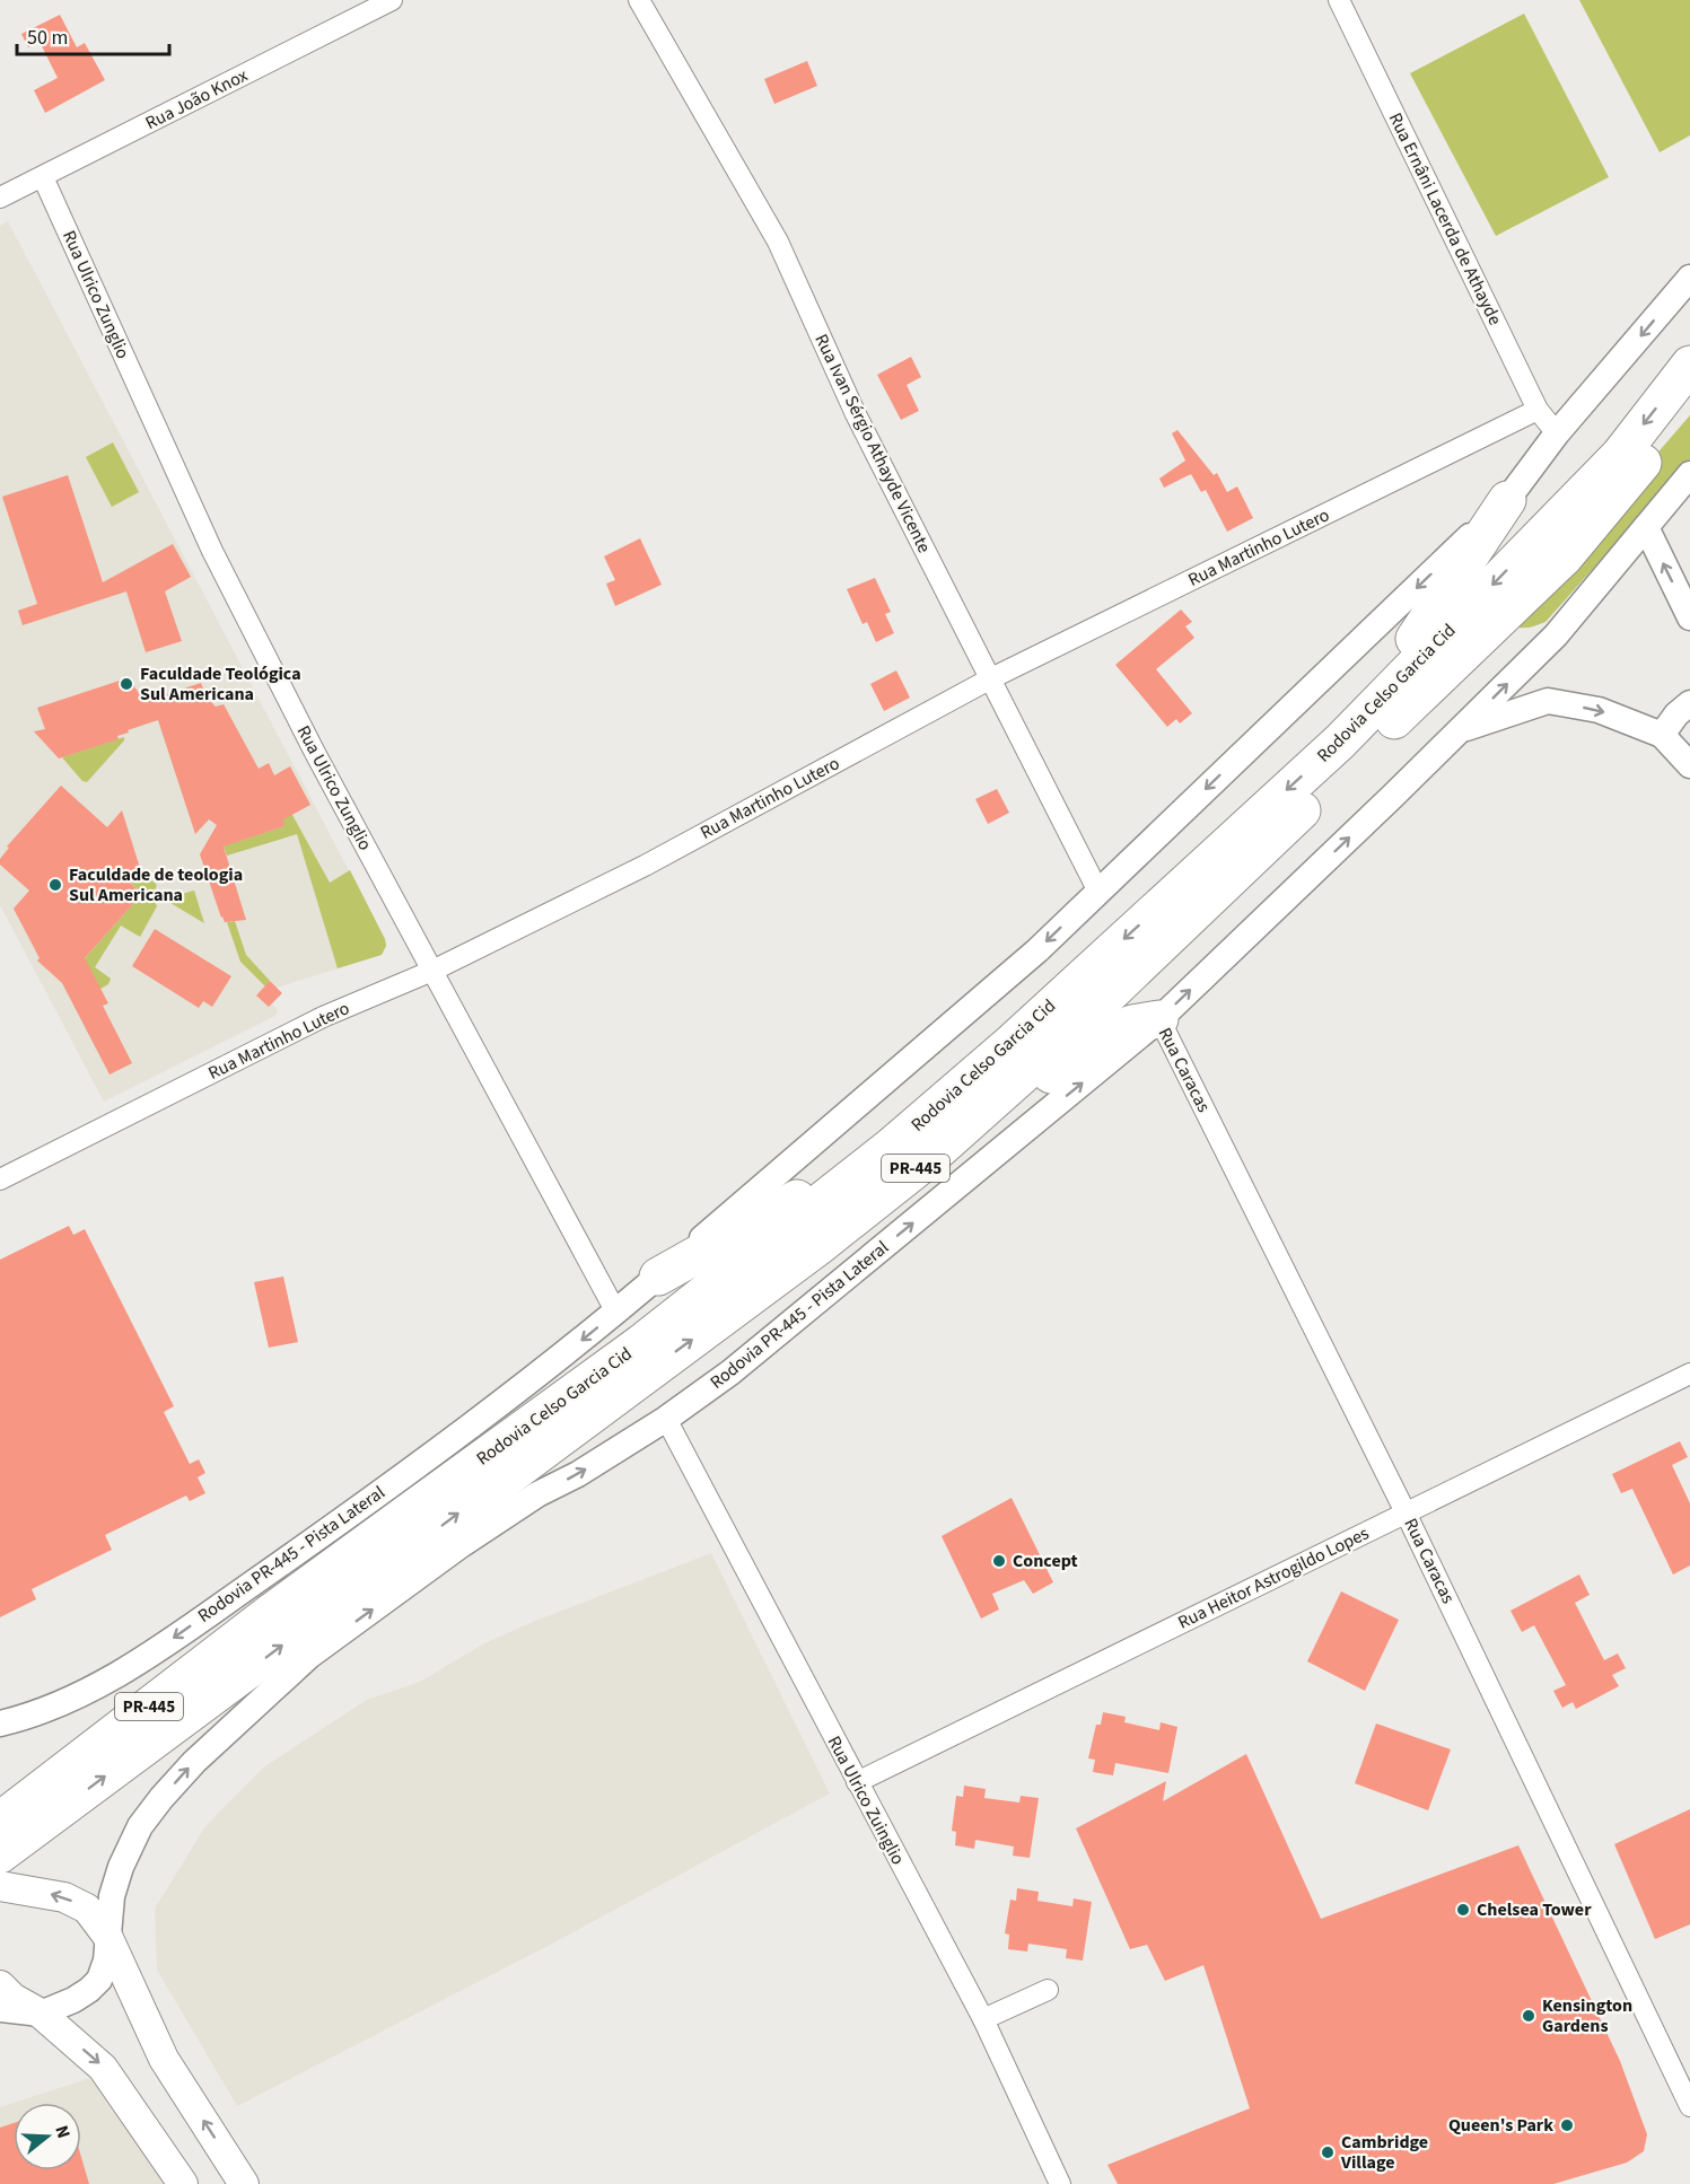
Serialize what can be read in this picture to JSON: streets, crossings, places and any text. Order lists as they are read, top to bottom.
{
  "streets": {
    "highway": ["Rodovia Celso Garcia Cid", "PR-445"],
    "street": [
      "Rua João Knox",
      "Rua Ernâni Lacerda de Athayde",
      "Rua Ulrico Zunglio",
      "Rua Ivan Sérgio Athayde Vicente",
      "Rua Martinho Lutero",
      "Rua Caracas",
      "Rodovia PR-445 - Pista Lateral",
      "Rua Heitor Astrogildo Lopes",
      "Rua Ulrico Zuinglio"
    ]
  },
  "crossings": [
    ["Rua João Knox", "Rua Ulrico Zunglio"],
    ["Rua Ernâni Lacerda de Athayde", "Rua Martinho Lutero"],
    ["Rua Ulrico Zunglio", "Rua Martinho Lutero"],
    ["Rua Ulrico Zunglio", "Rodovia PR-445 - Pista Lateral"],
    ["Rua Ivan Sérgio Athayde Vicente", "Rua Martinho Lutero"],
    ["Rua Caracas", "Rodovia PR-445 - Pista Lateral"],
    ["Rua Caracas", "Rua Heitor Astrogildo Lopes"],
    ["Rodovia PR-445 - Pista Lateral", "Rua Ulrico Zuinglio"],
    ["Rua Heitor Astrogildo Lopes", "Rua Ulrico Zuinglio"]
  ],
  "places": [
    "Faculdade Teológica Sul Americana",
    "Faculdade de teologia Sul Americana",
    "Concept",
    "Chelsea Tower",
    "Kensington Gardens",
    "Queen's Park",
    "Cambridge Village"
  ],
  "scale_bar": "50 m",
  "north": "right"
}
